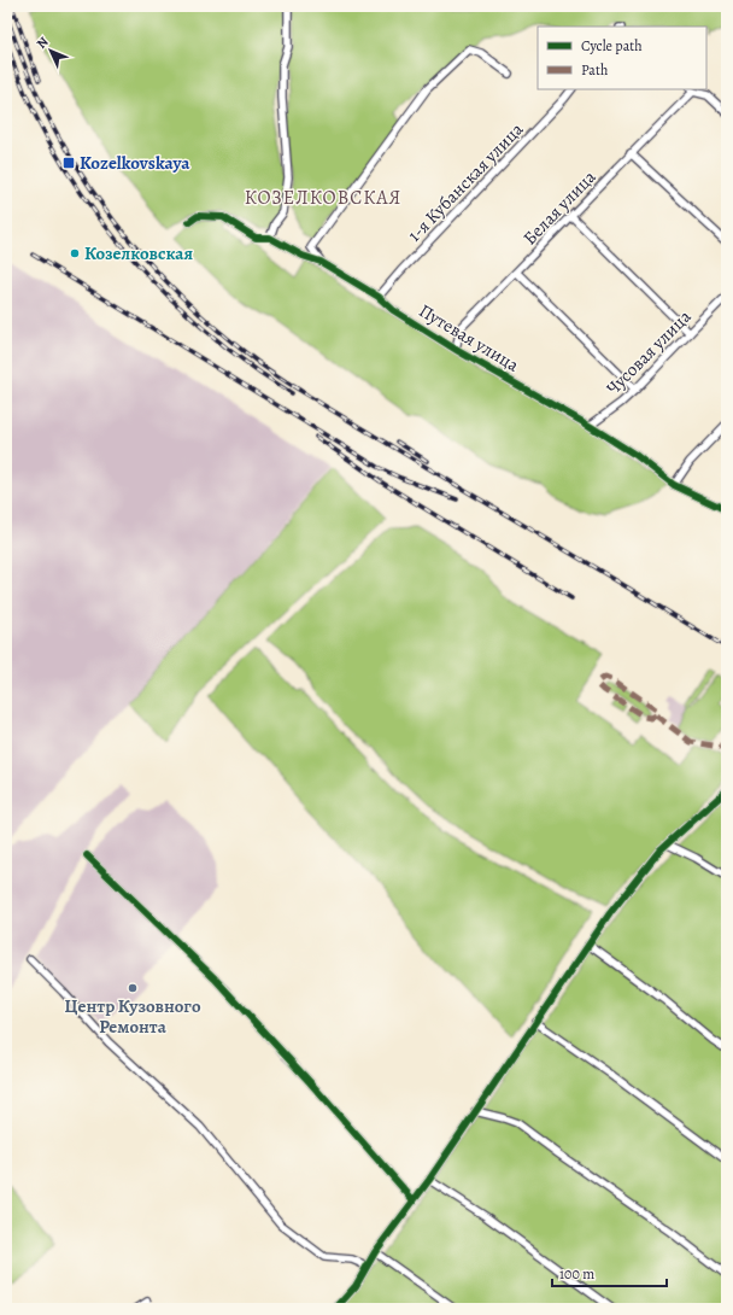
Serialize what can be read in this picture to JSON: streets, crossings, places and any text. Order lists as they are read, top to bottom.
{
  "streets": {
    "street": [
      "1-я Кубанская улица",
      "Белая улица",
      "Путевая улица",
      "Чусовая улица"
    ]
  },
  "crossings": [
    ["1-я Кубанская улица", "Путевая улица"],
    ["Белая улица", "Путевая улица"],
    ["Путевая улица", "Чусовая улица"]
  ],
  "districts": ["КОЗЕЛКОВСКАЯ"],
  "places": {
    "transit": ["Kozelkovskaya"],
    "other": ["Козелковская", "Центр Кузовного Ремонта"]
  },
  "legend": ["Cycle path", "Path"],
  "scale_bar": "100 m",
  "north": "top left"
}
